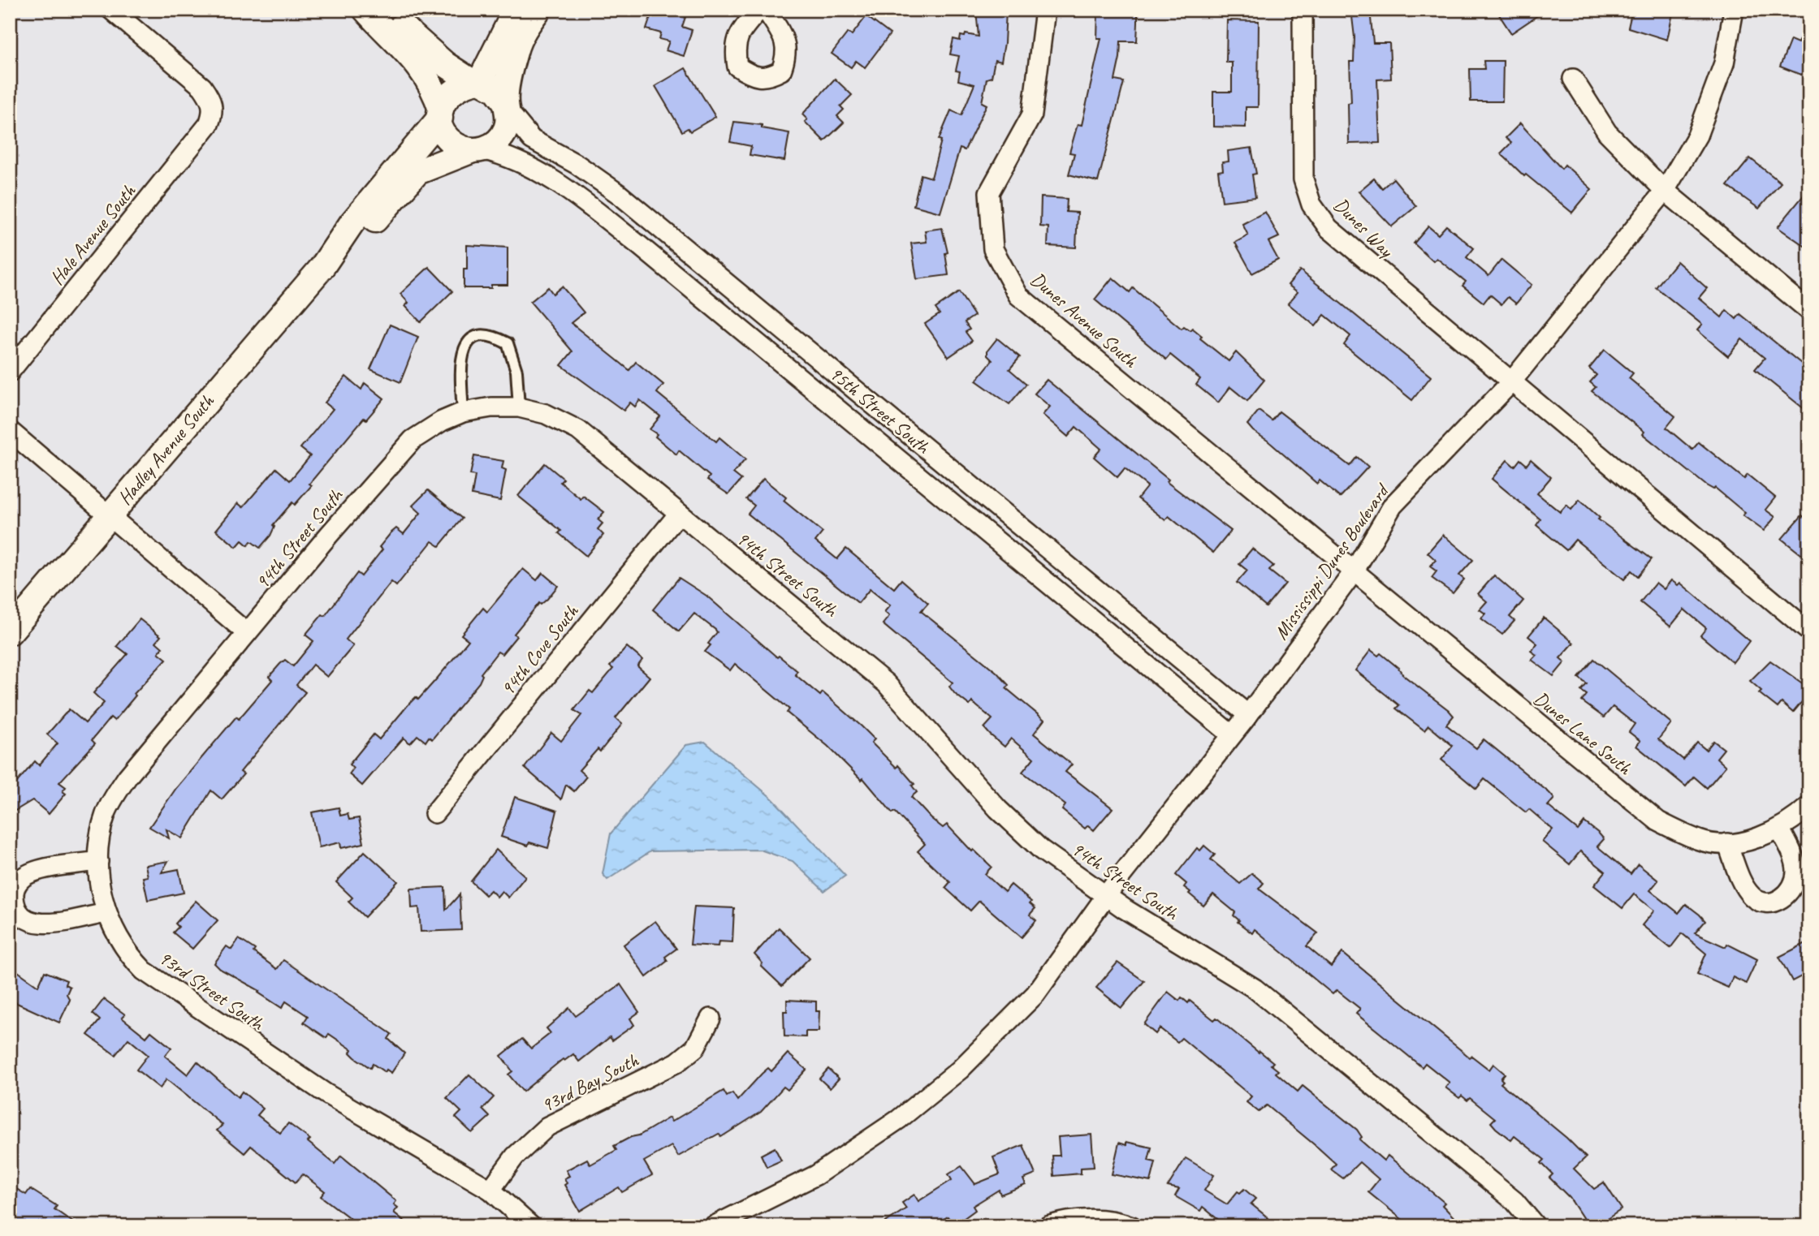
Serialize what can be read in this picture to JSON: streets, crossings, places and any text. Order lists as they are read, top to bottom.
{
  "streets": {
    "street": [
      "Dunes Way",
      "Hale Avenue South",
      "Dunes Avenue South",
      "95th Street South",
      "Hadley Avenue South",
      "94th Street South",
      "Mississippi Dunes Boulevard",
      "94th Cove South",
      "Dunes Lane South",
      "93rd Street South",
      "93rd Bay South"
    ]
  },
  "crossings": [
    ["Dunes Way", "Mississippi Dunes Boulevard"],
    ["Dunes Avenue South", "Mississippi Dunes Boulevard"],
    ["Dunes Avenue South", "Dunes Lane South"],
    ["95th Street South", "Hadley Avenue South"],
    ["95th Street South", "Mississippi Dunes Boulevard"],
    ["94th Street South", "Mississippi Dunes Boulevard"],
    ["94th Street South", "94th Cove South"],
    ["94th Street South", "93rd Street South"],
    ["Mississippi Dunes Boulevard", "Dunes Lane South"],
    ["93rd Street South", "93rd Bay South"]
  ]
}
